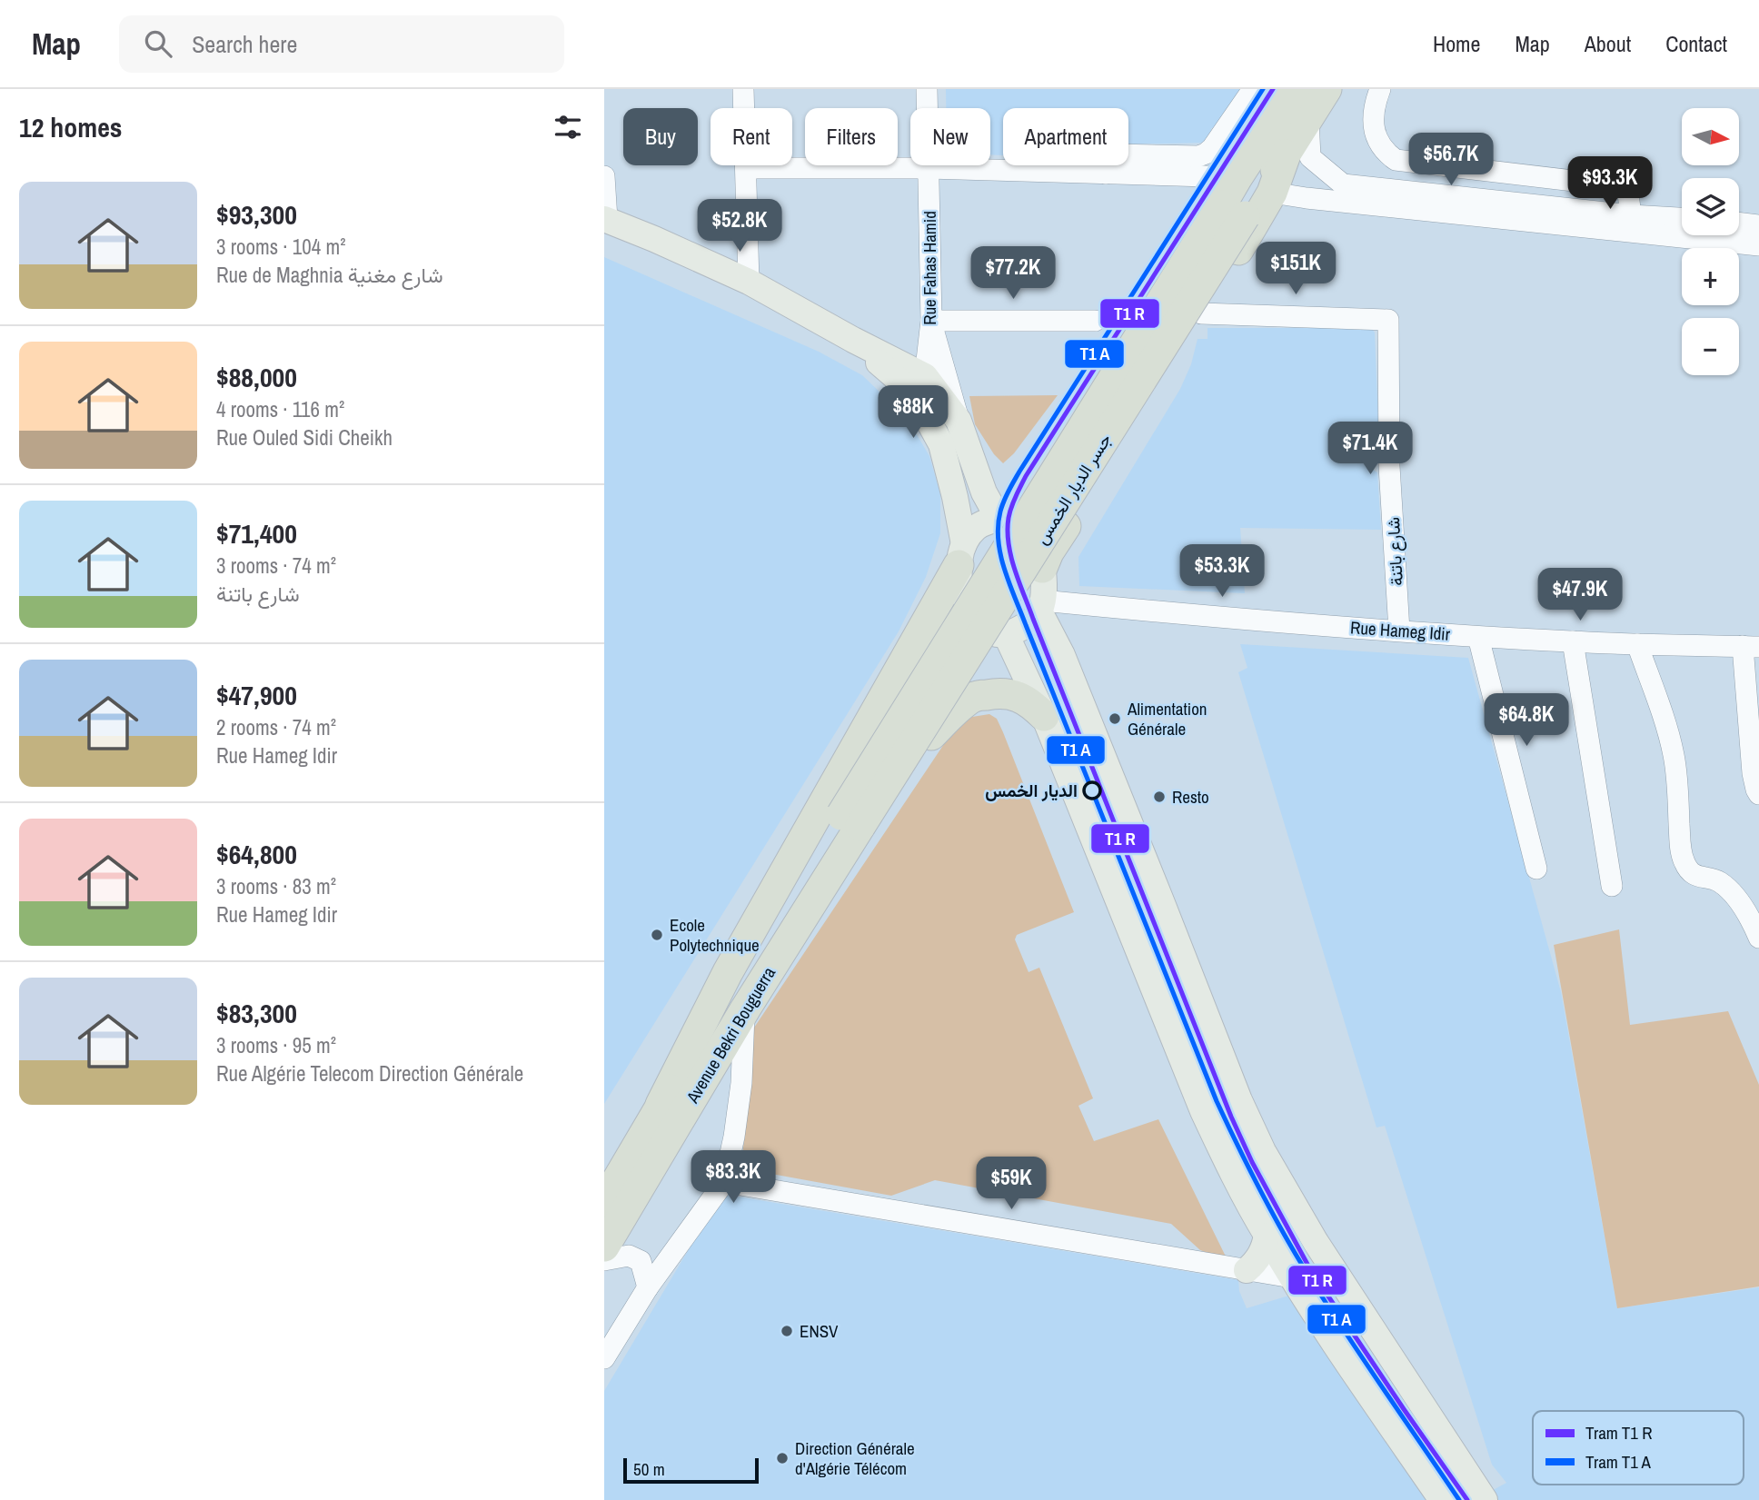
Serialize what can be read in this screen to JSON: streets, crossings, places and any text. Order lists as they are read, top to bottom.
{
  "streets": {
    "highway": ["جسر الديار الخمس", "Avenue Bekri Bouguerra"],
    "street": ["Rue Fahas Hamid", "شارع باتنة", "Rue Hameg Idir"]
  },
  "crossings": [
    ["جسر الديار الخمس", "Avenue Bekri Bouguerra"],
    ["شارع باتنة", "Rue Hameg Idir"]
  ],
  "places": [
    "Alimentation Générale",
    "الديار الخمس",
    "Resto",
    "Ecole Polytechnique",
    "ENSV",
    "Direction Générale d'Algérie Télécom"
  ],
  "legend": ["Tram T1 R", "Tram T1 A"],
  "scale_bar": "50 m",
  "north": "right",
  "page": {
    "header": "Map",
    "search": "Search here",
    "nav": [
      "Home",
      "Map",
      "About",
      "Contact"
    ],
    "heading": "12 homes",
    "map_buttons": ["+", "−"],
    "chip": [
      "Buy",
      "Rent",
      "Filters",
      "New",
      "Apartment"
    ],
    "price": [
      "$56.7K",
      "$93.3K",
      "$52.8K",
      "$151K",
      "$77.2K",
      "$88K",
      "$71.4K",
      "$53.3K",
      "$47.9K",
      "$64.8K",
      "$83.3K",
      "$59K"
    ],
    "list": [
      {
        "name": "$93,300",
        "note": "3 rooms · 104 m² · Rue de Maghnia شارع مغنية"
      },
      {
        "name": "$88,000",
        "note": "4 rooms · 116 m² · Rue Ouled Sidi Cheikh"
      },
      {
        "name": "$71,400",
        "note": "3 rooms · 74 m² · شارع باتنة"
      },
      {
        "name": "$47,900",
        "note": "2 rooms · 74 m² · Rue Hameg Idir"
      },
      {
        "name": "$64,800",
        "note": "3 rooms · 83 m² · Rue Hameg Idir"
      },
      {
        "name": "$83,300",
        "note": "3 rooms · 95 m² · Rue Algérie Telecom Direction Générale"
      }
    ],
    "scale": "50 m"
  }
}
